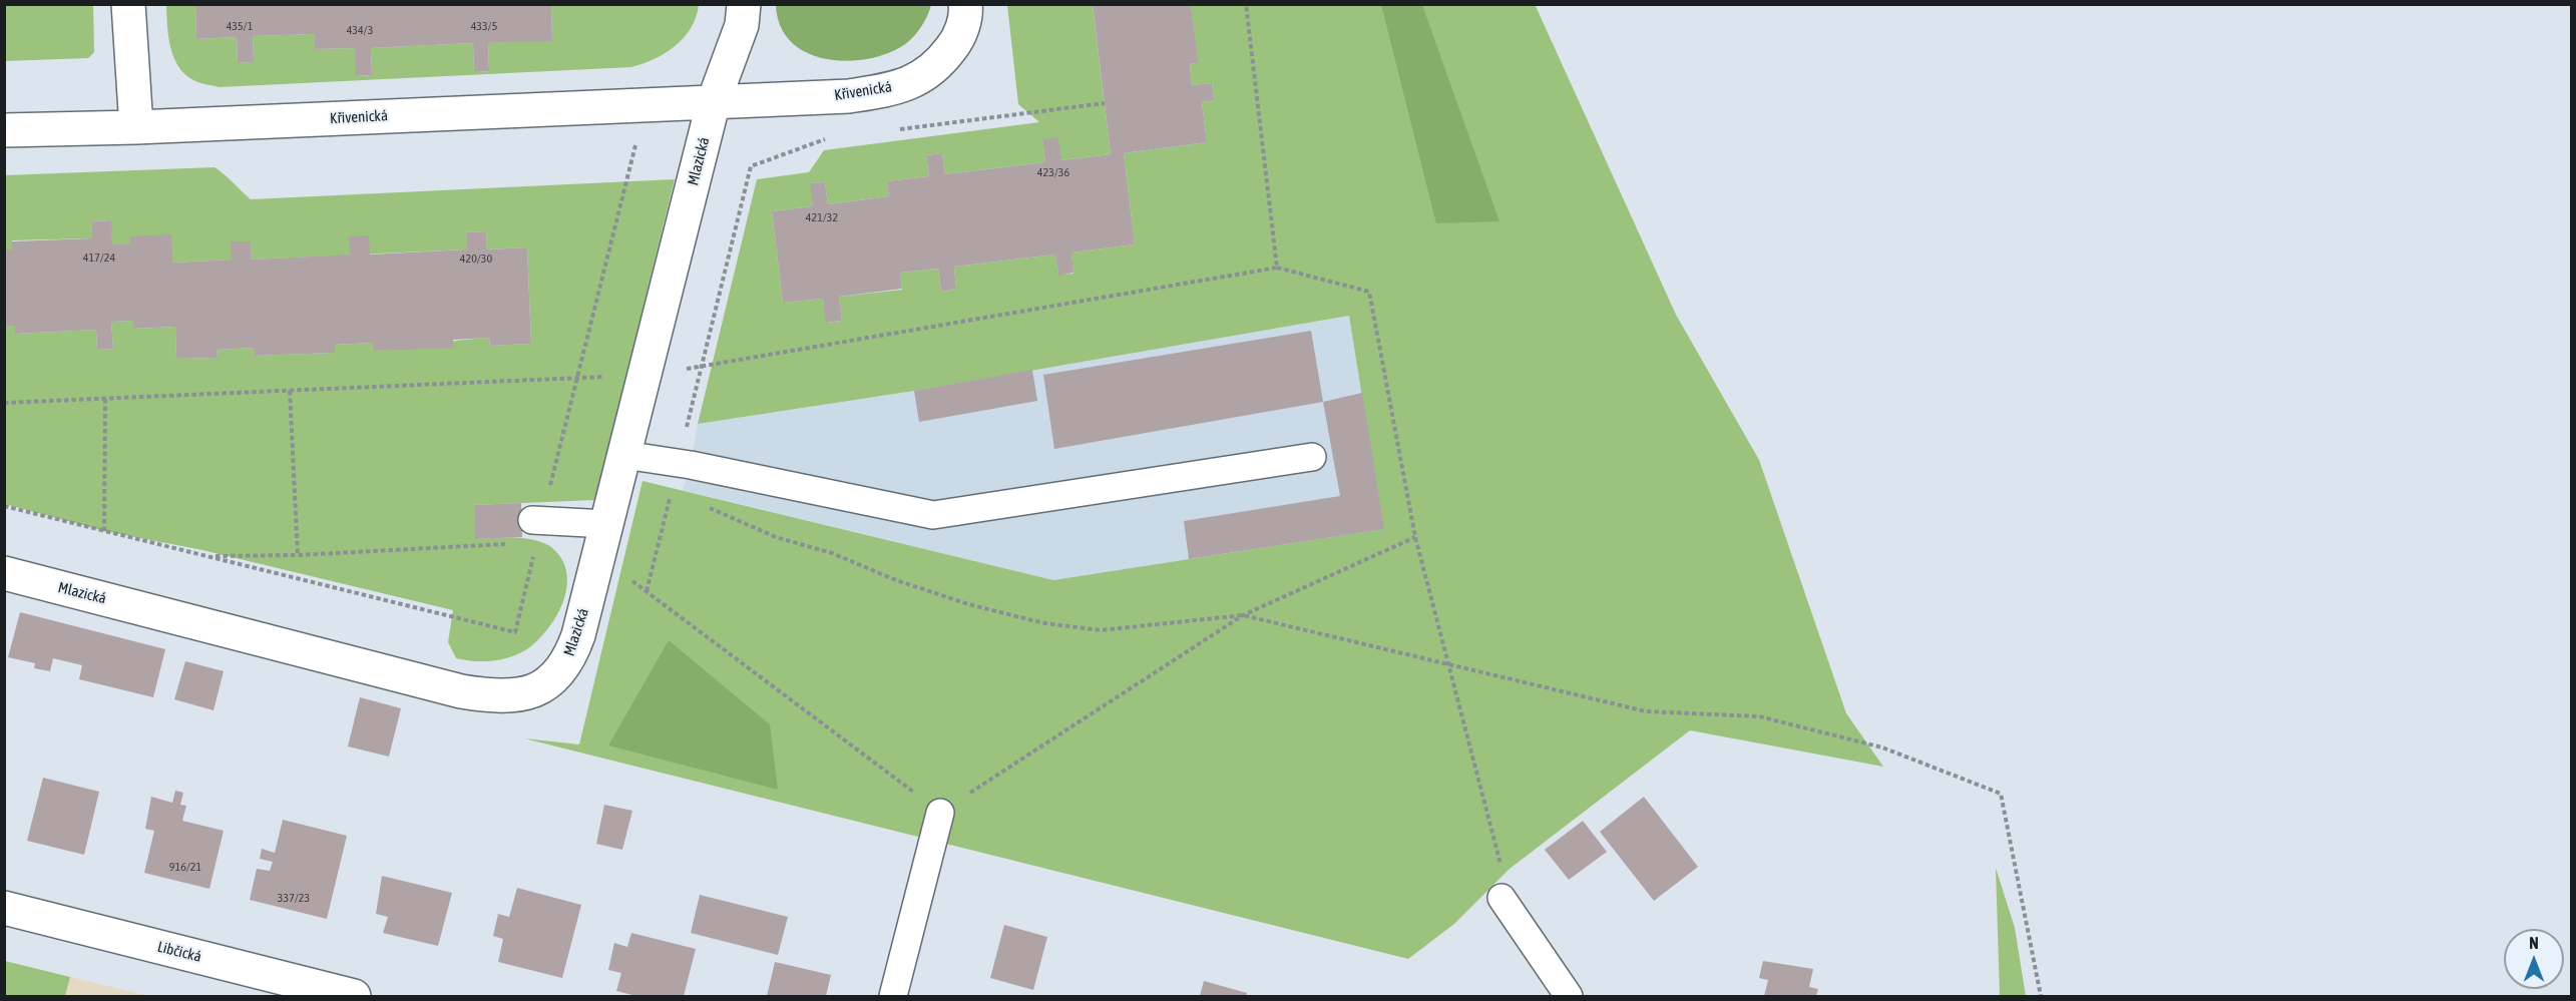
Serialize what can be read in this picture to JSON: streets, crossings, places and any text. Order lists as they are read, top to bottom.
{
  "streets": {
    "street": ["Křivenická", "Mlazická", "Libčická"]
  },
  "crossings": [
    ["Křivenická", "Mlazická"]
  ],
  "house_numbers": [
    "435/1",
    "433/5",
    "434/3",
    "423/36",
    "421/32",
    "417/24",
    "420/30",
    "916/21",
    "337/23"
  ],
  "north": "top"
}
